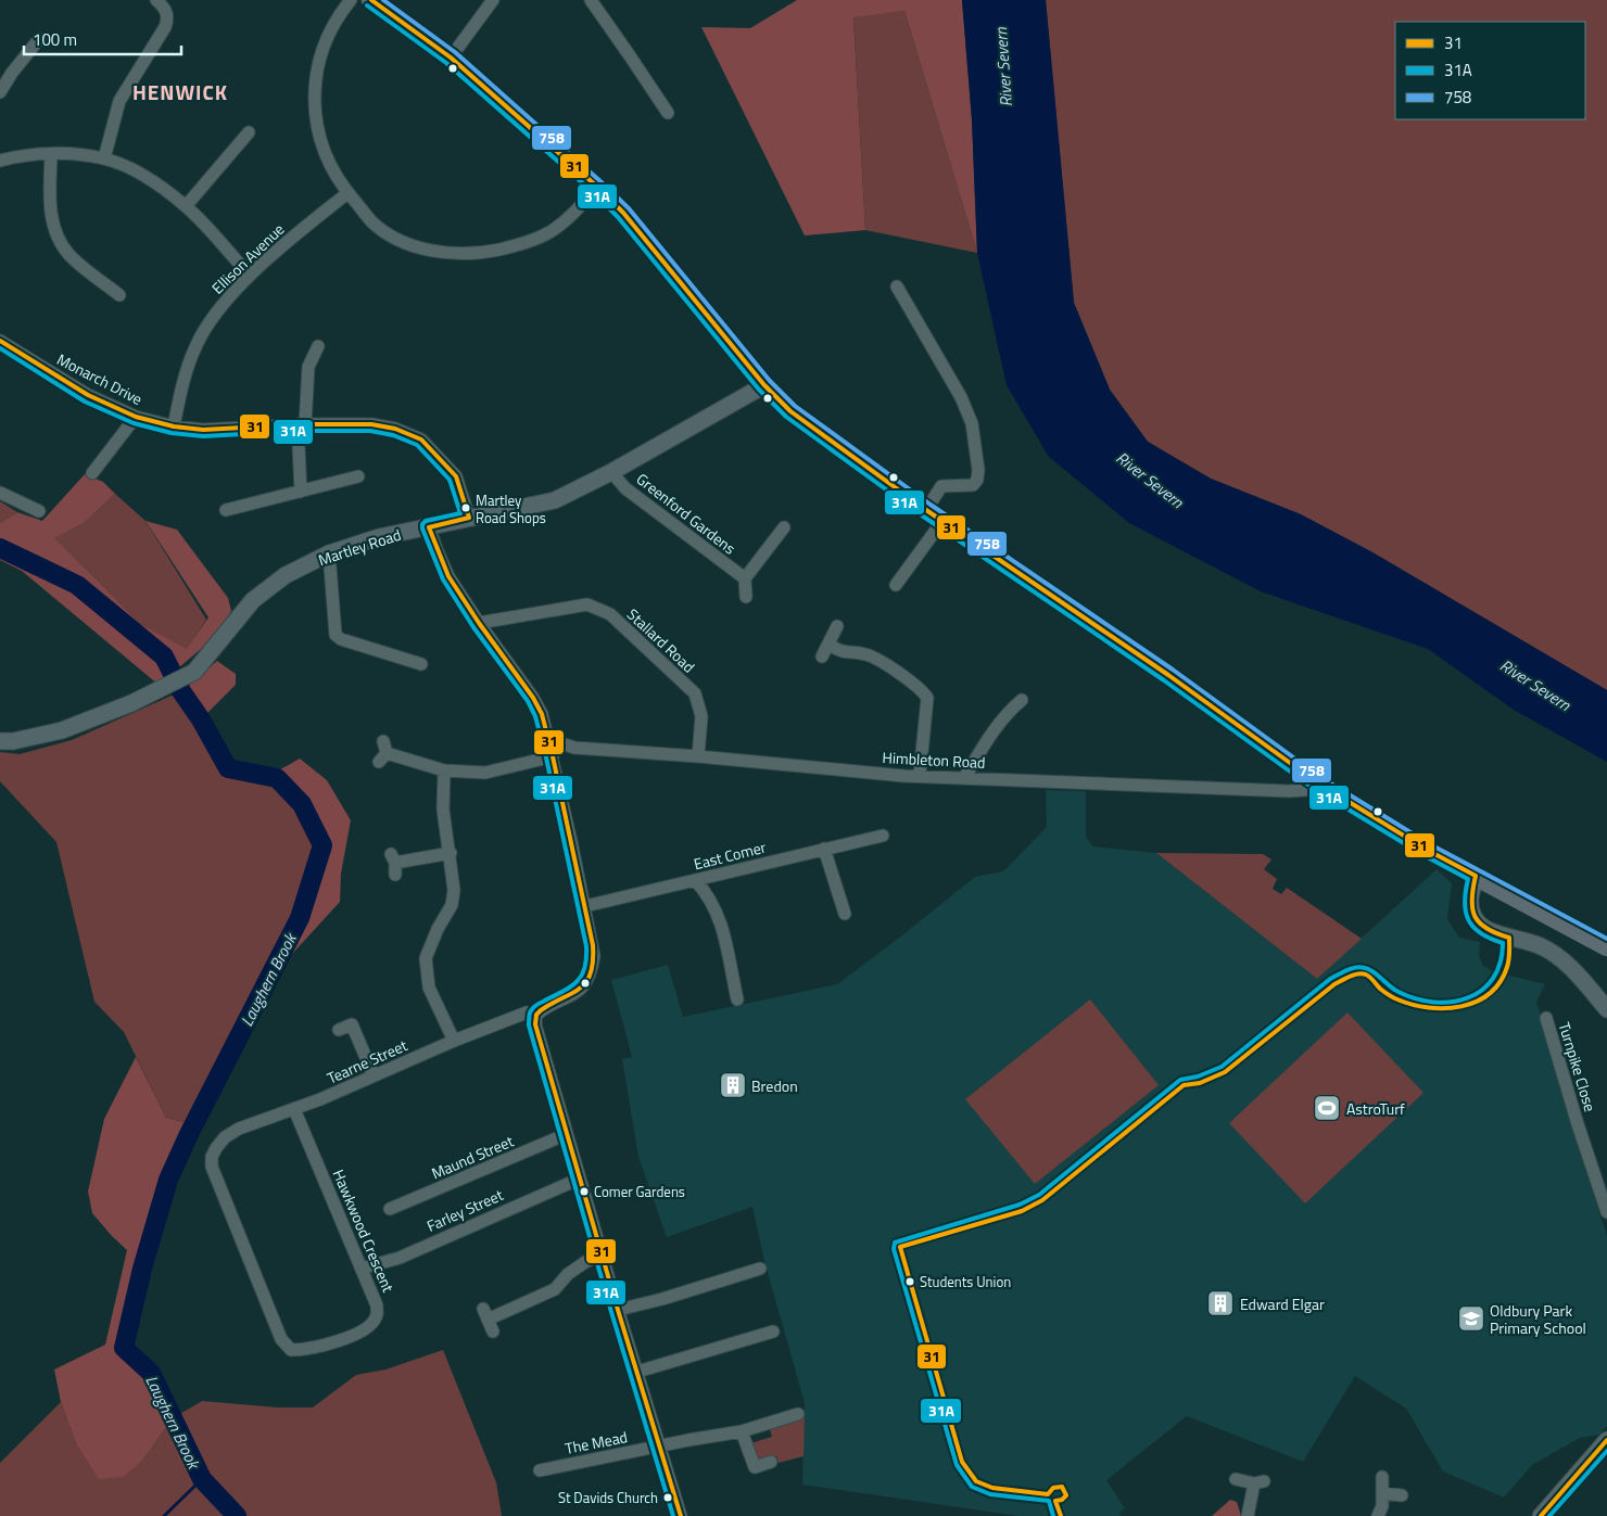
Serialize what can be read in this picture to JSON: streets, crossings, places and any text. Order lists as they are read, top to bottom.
{
  "streets": {
    "main road": ["Martley Road"],
    "street": [
      "Ellison Avenue",
      "Monarch Drive",
      "Greenford Gardens",
      "Stallard Road",
      "Himbleton Road",
      "East Comer",
      "Tearne Street",
      "Turnpike Close",
      "Maund Street",
      "Farley Street",
      "Hawkwood Crescent",
      "The Mead"
    ]
  },
  "crossings": [
    ["Ellison Avenue", "Monarch Drive"],
    ["Monarch Drive", "Martley Road"],
    ["Greenford Gardens", "Martley Road"],
    ["Stallard Road", "Himbleton Road"],
    ["Tearne Street", "Hawkwood Crescent"],
    ["Farley Street", "Hawkwood Crescent"]
  ],
  "districts": ["HENWICK"],
  "water": ["River Severn", "Laughern Brook"],
  "places": {
    "other": [
      "Martley Road Shops",
      "Comer Gardens",
      "Students Union",
      "St Davids Church"
    ],
    "building": ["Bredon", "Edward Elgar"],
    "sports": ["AstroTurf"],
    "school or university": ["Oldbury Park Primary School"]
  },
  "lines": ["transit line 31", "transit line 758", "transit line 31A"],
  "legend": ["31", "31A", "758"],
  "scale_bar": "100 m"
}
